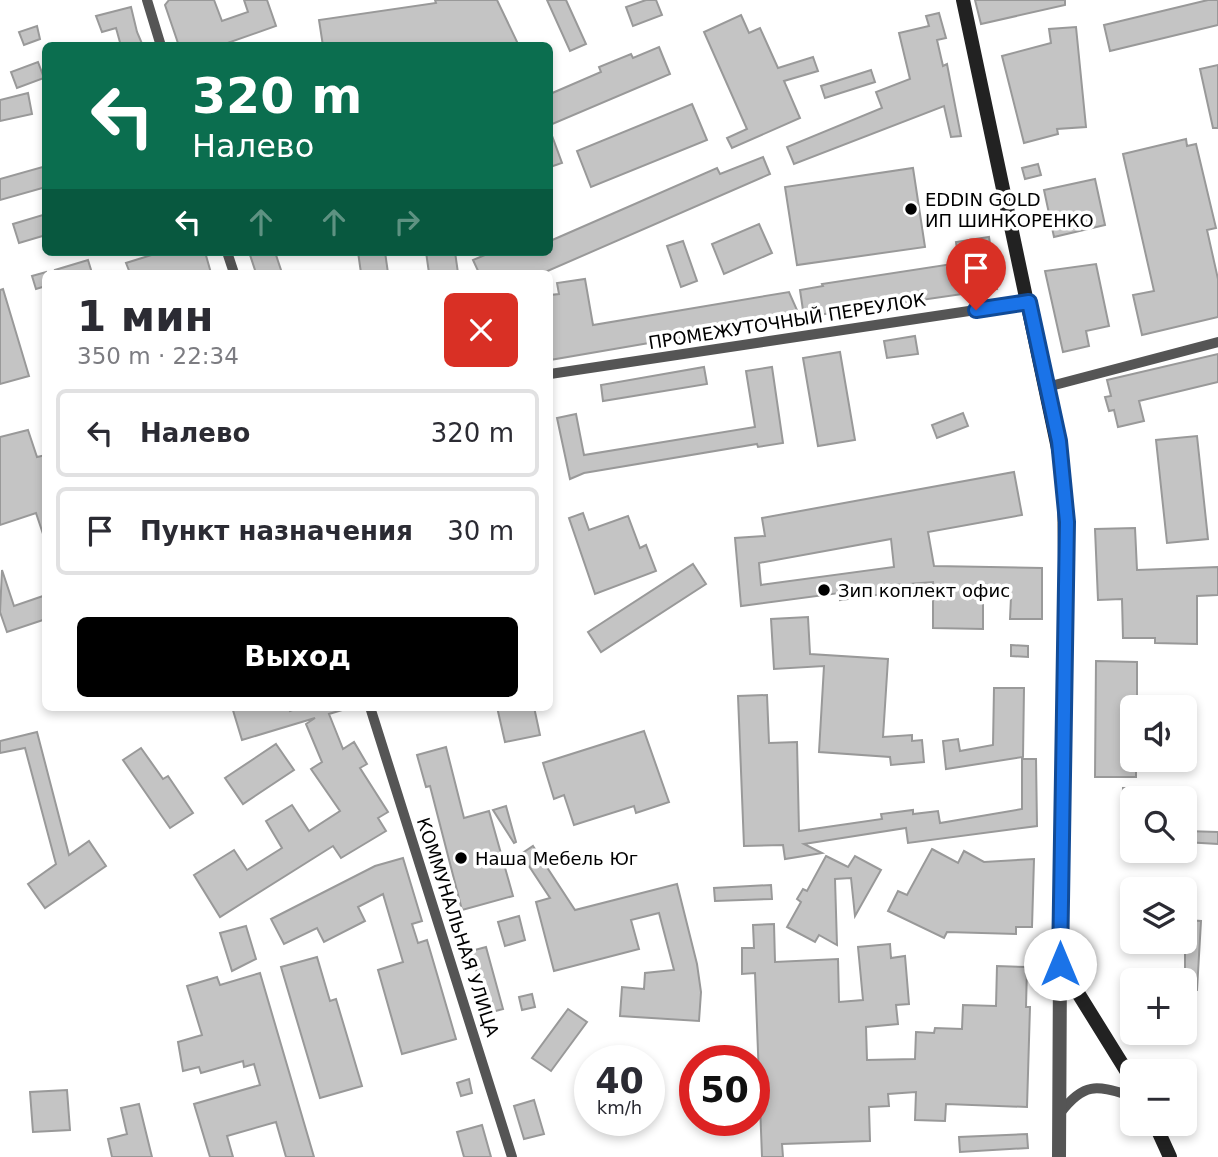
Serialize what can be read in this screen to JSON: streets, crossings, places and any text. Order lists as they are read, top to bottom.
{
  "streets": {
    "street": ["ПРОМЕЖУТОЧНЫЙ ПЕРЕУЛОК", "КОММУНАЛЬНАЯ УЛИЦА"]
  },
  "places": ["EDDIN GOLD ИП ШИНКОРЕНКО", "Зип коплект офис", "Наша Мебель Юг"],
  "page": {
    "turn": ["320 m", "Налево"],
    "heading": ["1 мин", "350 m · 22:34"],
    "list": [
      {
        "name": "Налево",
        "value": "320 m"
      },
      {
        "name": "Пункт назначения",
        "value": "30 m"
      }
    ],
    "buttons": "Выход",
    "map_buttons": ["+", "−"],
    "speed": "40 km/h",
    "limit": "50"
  }
}
